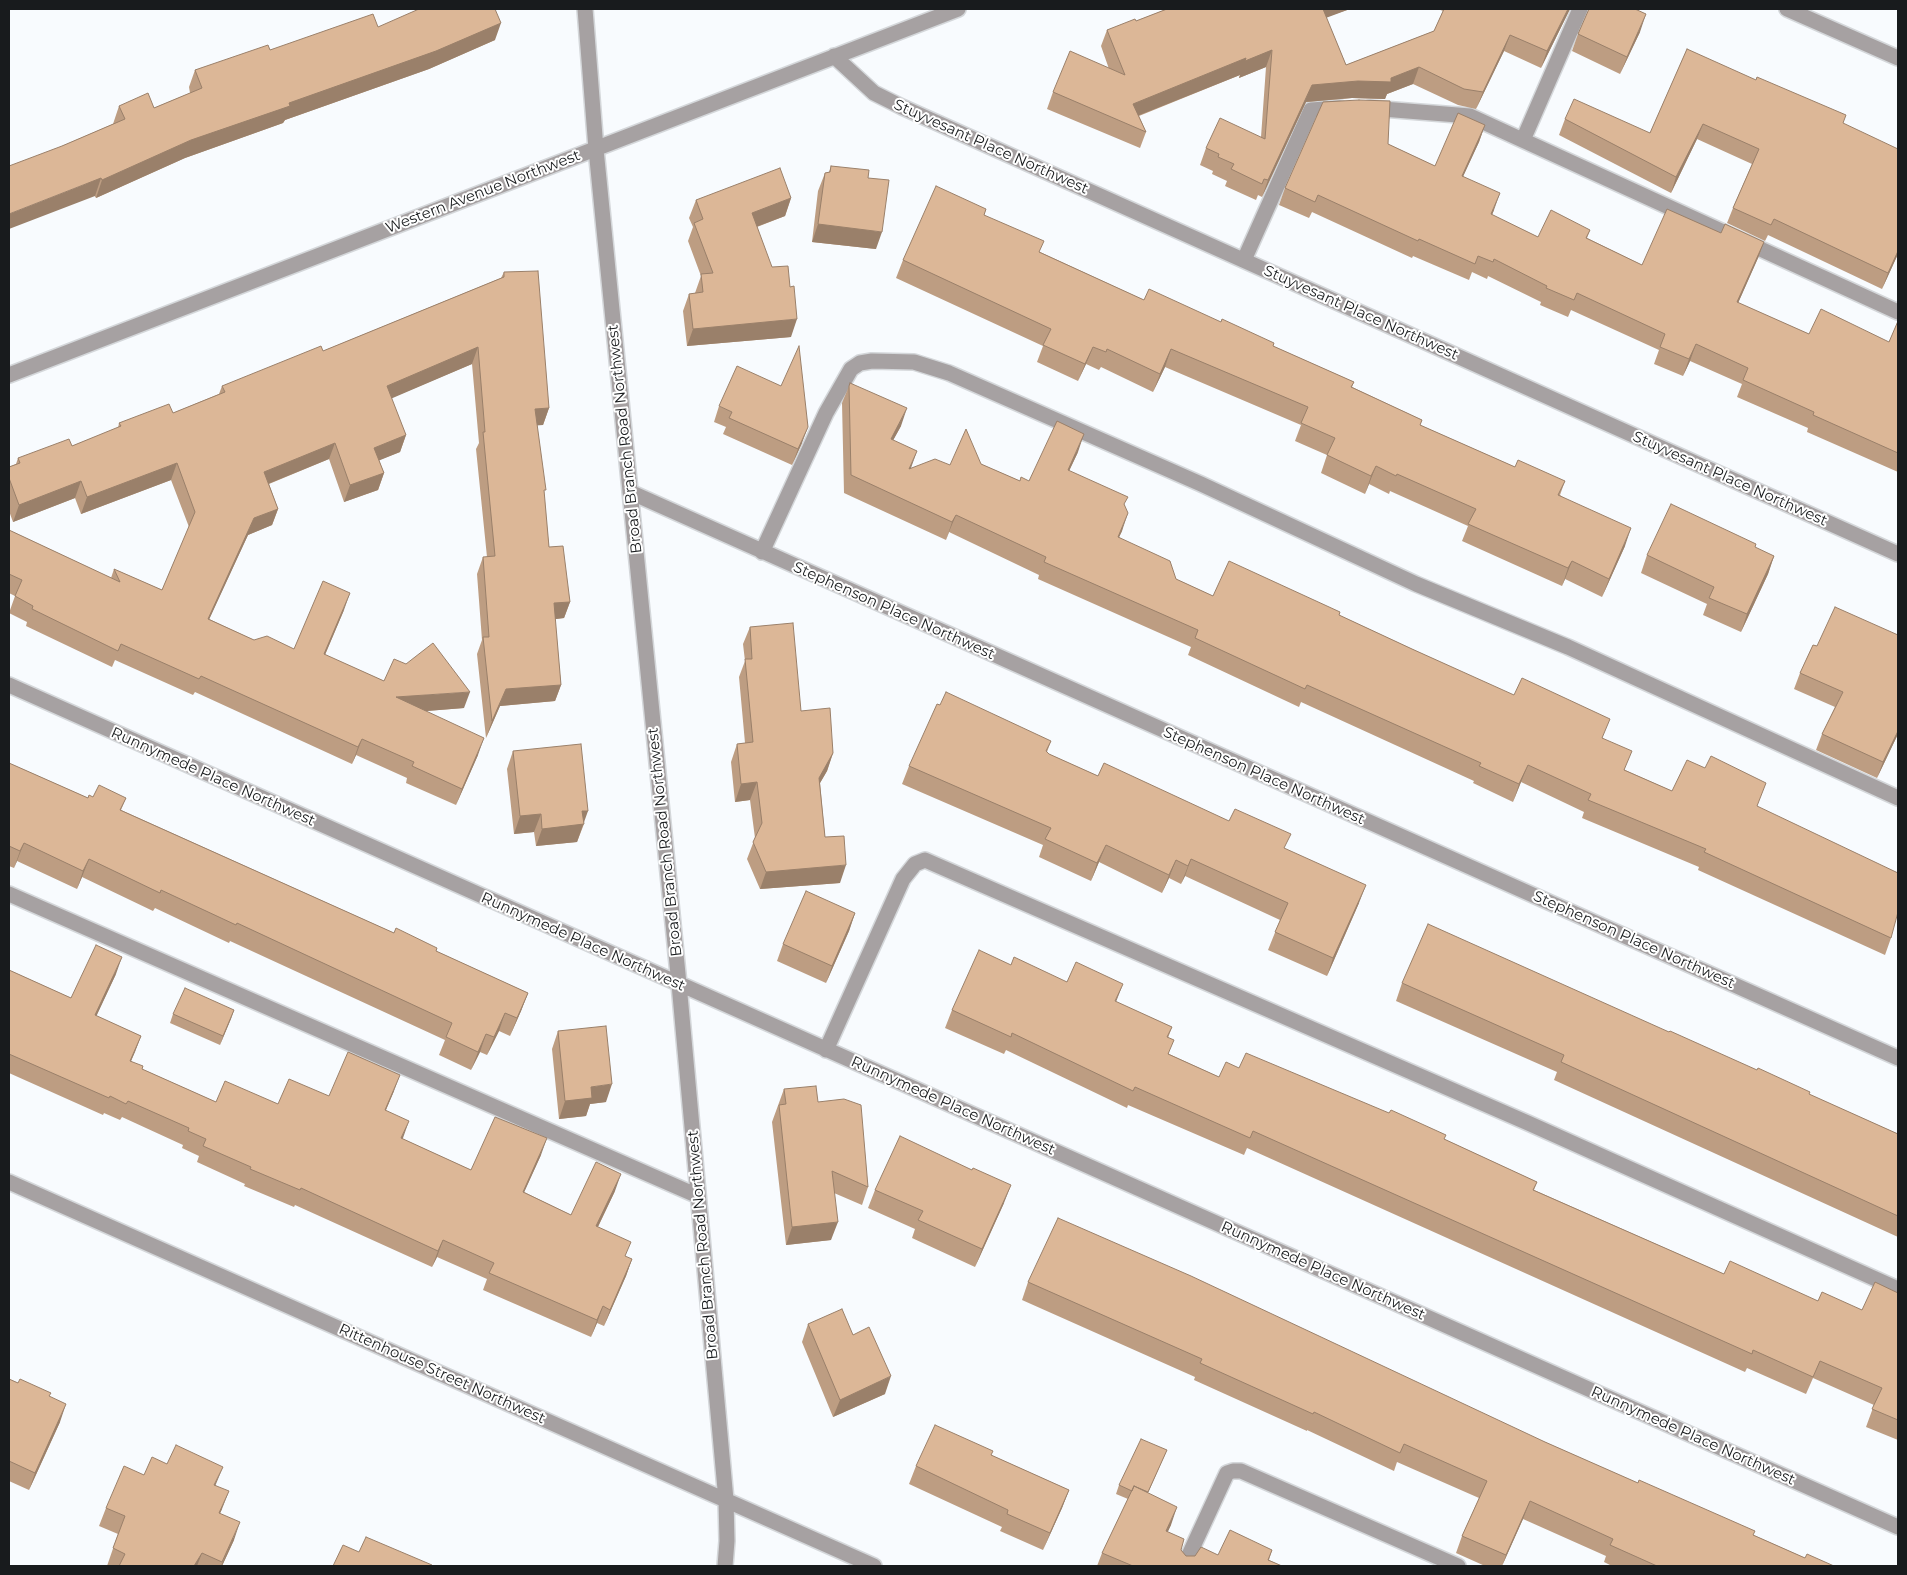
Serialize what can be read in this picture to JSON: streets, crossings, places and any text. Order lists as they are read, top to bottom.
{
  "streets": {
    "street": [
      "Stuyvesant Place Northwest",
      "Western Avenue Northwest",
      "Broad Branch Road Northwest",
      "Stephenson Place Northwest",
      "Runnymede Place Northwest",
      "Rittenhouse Street Northwest"
    ]
  },
  "crossings": [
    ["Stuyvesant Place Northwest", "Western Avenue Northwest"],
    ["Western Avenue Northwest", "Broad Branch Road Northwest"],
    ["Broad Branch Road Northwest", "Stephenson Place Northwest"],
    ["Broad Branch Road Northwest", "Runnymede Place Northwest"],
    ["Broad Branch Road Northwest", "Rittenhouse Street Northwest"]
  ]
}
